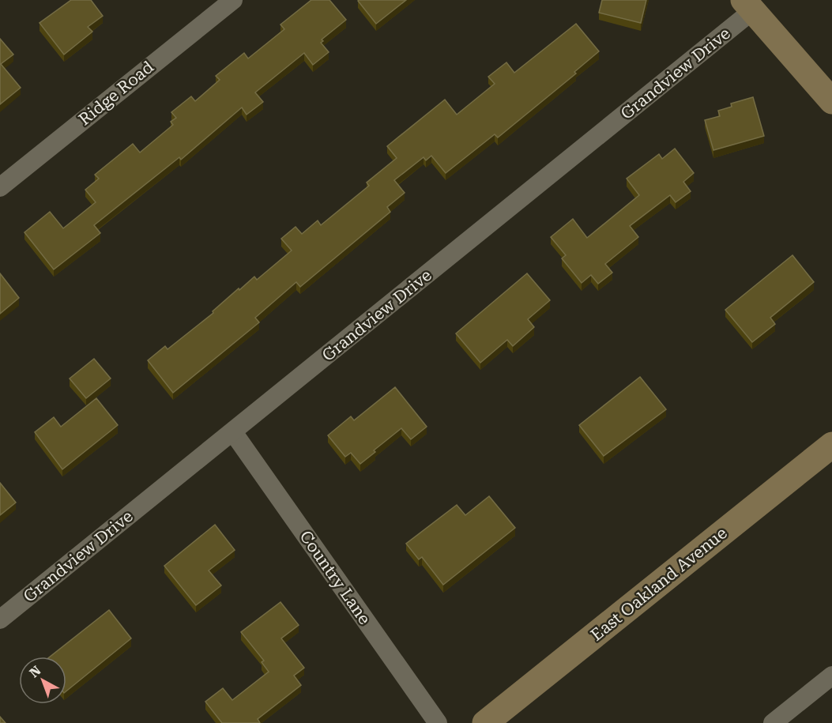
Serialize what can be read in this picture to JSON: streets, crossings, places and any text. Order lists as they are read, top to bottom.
{
  "streets": {
    "main road": ["East Oakland Avenue"],
    "street": ["Grandview Drive", "Ridge Road", "Country Lane"]
  },
  "crossings": [
    ["Grandview Drive", "Country Lane"]
  ],
  "north": "top left"
}
